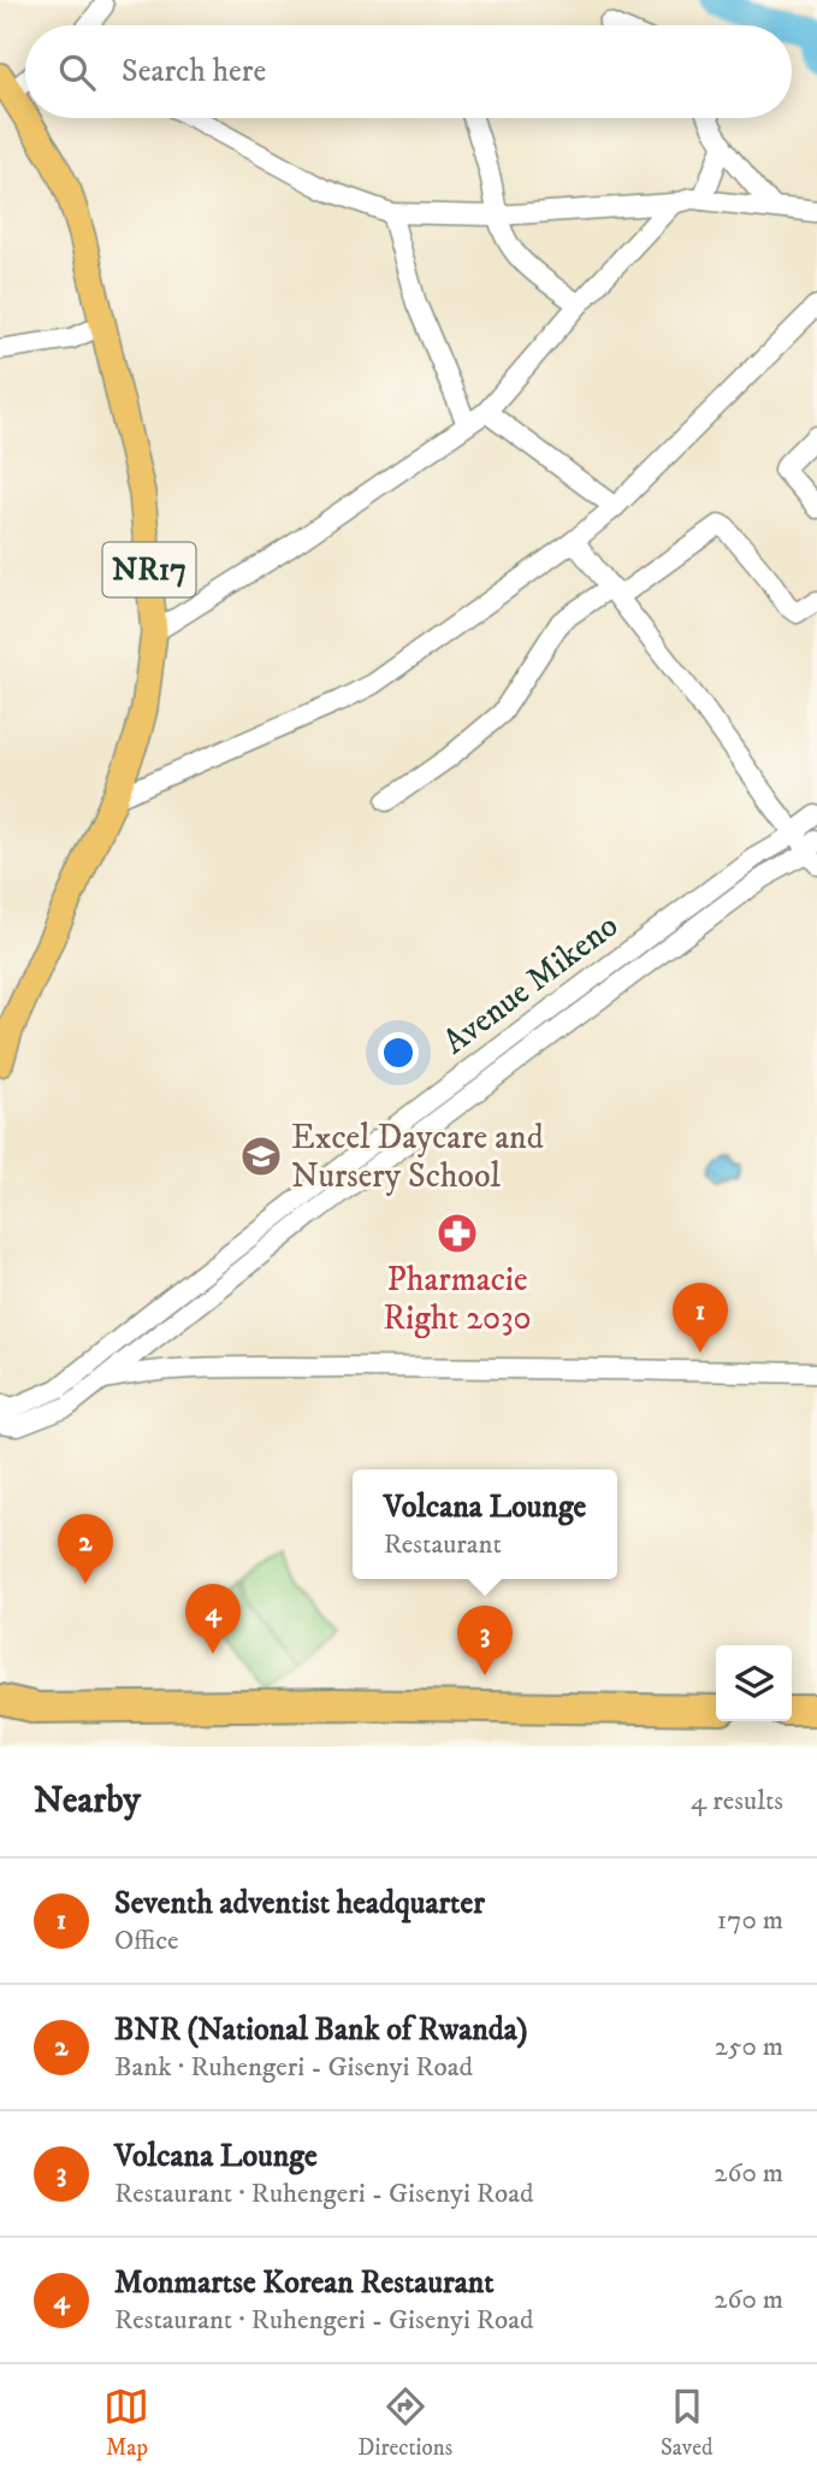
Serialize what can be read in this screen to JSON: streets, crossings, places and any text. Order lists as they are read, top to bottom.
{
  "streets": {
    "main road": ["NR17"],
    "street": ["Avenue Mikeno"]
  },
  "places": {
    "school or university": ["Excel Daycare and Nursery School"],
    "pharmacy": ["Pharmacie Right 2030"]
  },
  "page": {
    "search": "Search here",
    "pins": [
      "1",
      "2",
      "4",
      "3"
    ],
    "popup": ["Volcana Lounge", "Restaurant"],
    "heading": ["Nearby", "4 results"],
    "list": [
      {
        "mark": "1",
        "name": "Seventh adventist headquarter",
        "note": "Office",
        "value": "170 m"
      },
      {
        "mark": "2",
        "name": "BNR (National Bank of Rwanda)",
        "note": "Bank · Ruhengeri - Gisenyi Road",
        "value": "250 m"
      },
      {
        "mark": "3",
        "name": "Volcana Lounge",
        "note": "Restaurant · Ruhengeri - Gisenyi Road",
        "value": "260 m"
      },
      {
        "mark": "4",
        "name": "Monmartse Korean Restaurant",
        "note": "Restaurant · Ruhengeri - Gisenyi Road",
        "value": "260 m"
      }
    ],
    "nav": ["Map", "Directions", "Saved"]
  }
}
